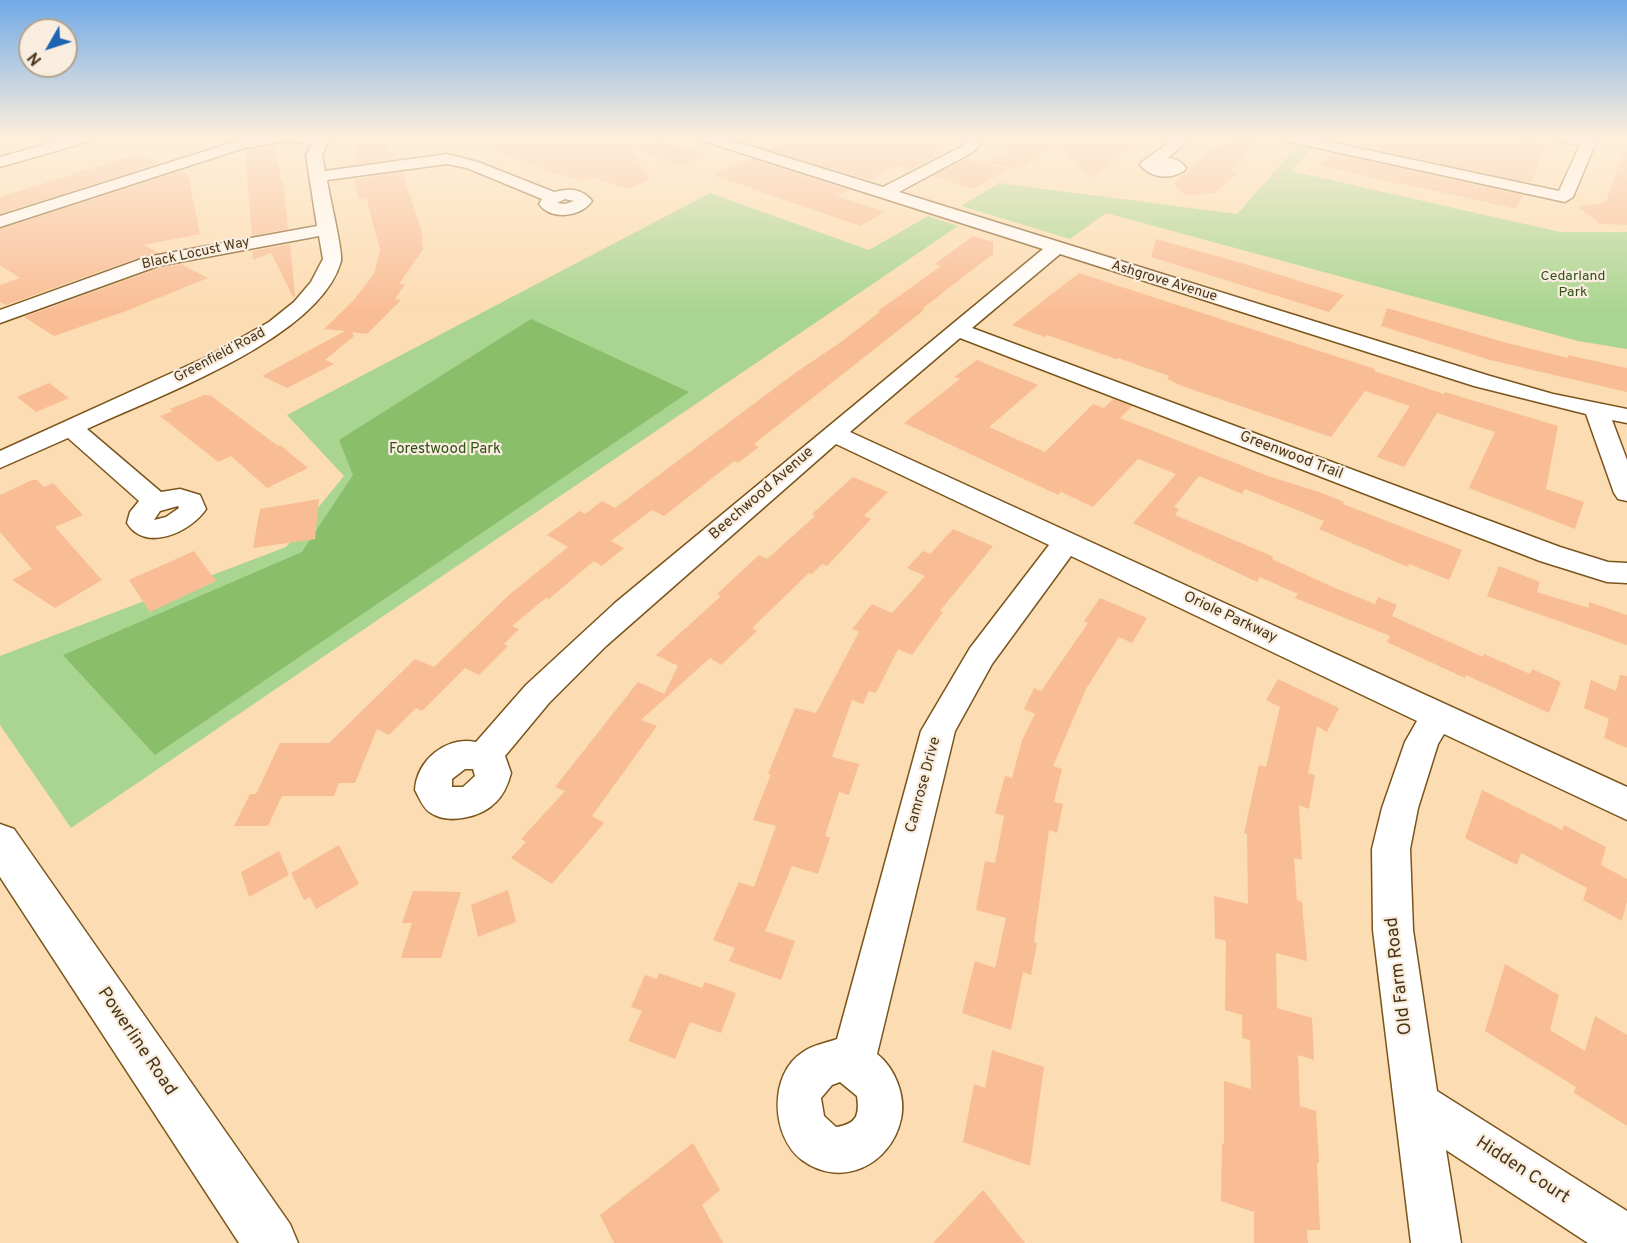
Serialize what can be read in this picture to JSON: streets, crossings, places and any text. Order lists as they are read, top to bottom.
{
  "streets": {
    "main road": ["Powerline Road"],
    "street": [
      "Black Locust Way",
      "Ashgrove Avenue",
      "Greenfield Road",
      "Greenwood Trail",
      "Beechwood Avenue",
      "Oriole Parkway",
      "Camrose Drive",
      "Old Farm Road",
      "Hidden Court"
    ]
  },
  "crossings": [
    ["Black Locust Way", "Greenfield Road"],
    ["Ashgrove Avenue", "Beechwood Avenue"],
    ["Greenwood Trail", "Beechwood Avenue"],
    ["Beechwood Avenue", "Oriole Parkway"],
    ["Oriole Parkway", "Camrose Drive"],
    ["Oriole Parkway", "Old Farm Road"],
    ["Old Farm Road", "Hidden Court"]
  ],
  "parks": ["Cedarland Park", "Forestwood Park"],
  "north": "bottom left"
}
